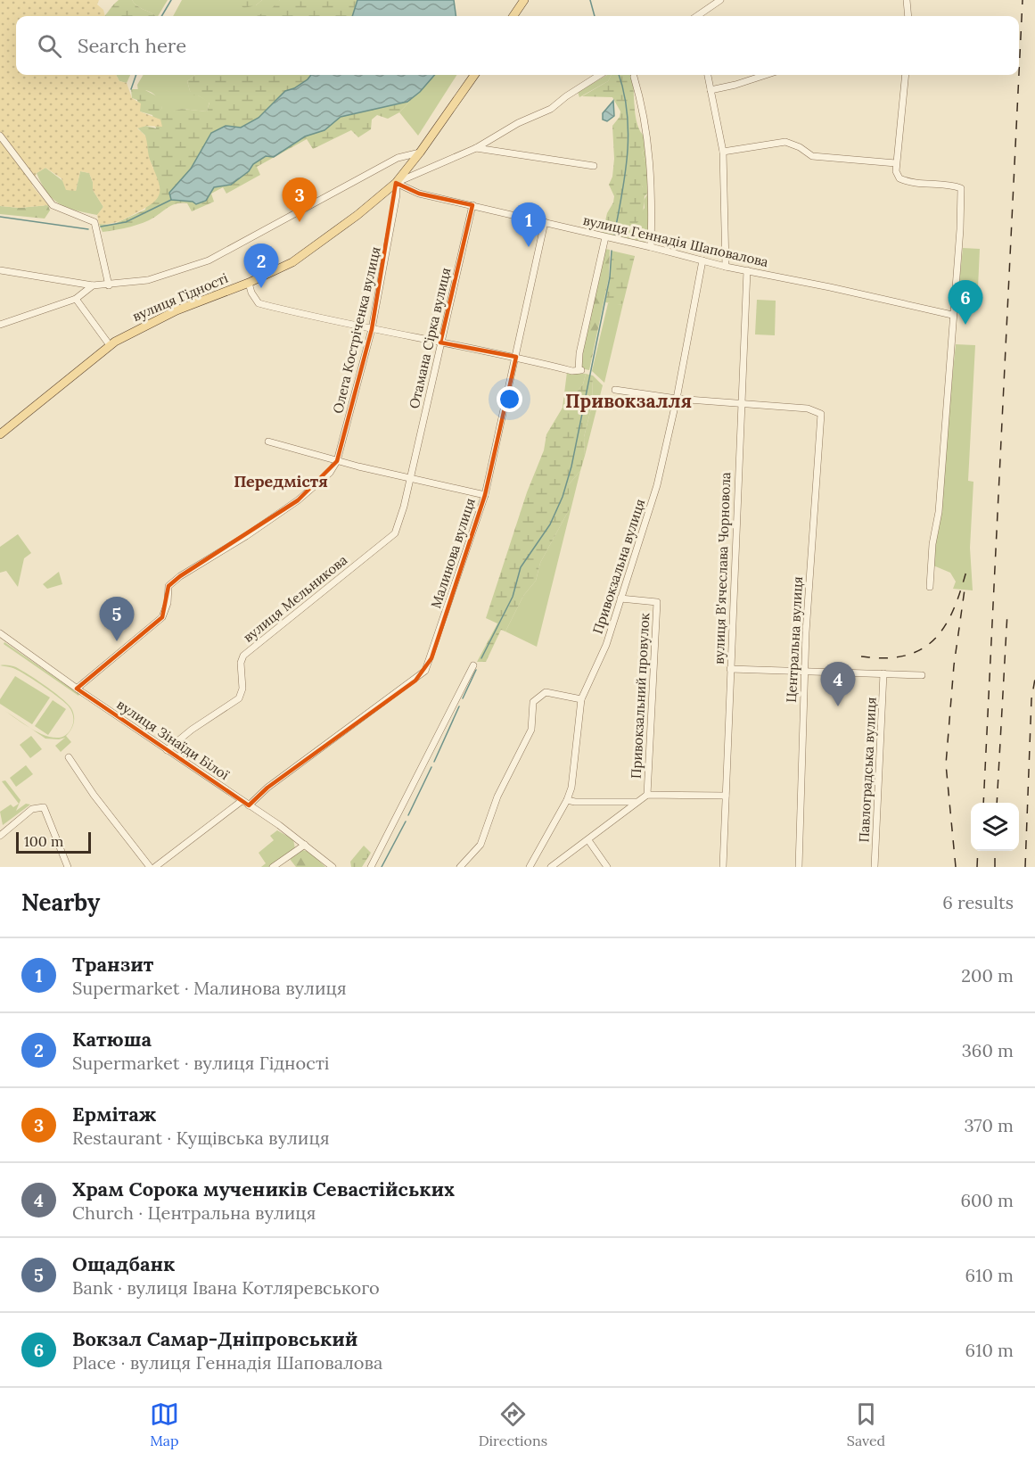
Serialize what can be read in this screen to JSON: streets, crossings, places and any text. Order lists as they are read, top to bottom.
{
  "streets": {
    "main road": ["вулиця Гідності"],
    "street": [
      "вулиця Геннадія Шаповалова",
      "Олега Костріченка вулиця",
      "Отамана Сірка вулиця",
      "Малинова вулиця",
      "Привокзальна вулиця",
      "вулиця В'ячеслава Чорновола",
      "вулиця Мельникова",
      "Центральна вулиця",
      "Привокзальний провулок",
      "вулиця Зінаїди Білої",
      "Павлоградська вулиця"
    ]
  },
  "crossings": [
    ["вулиця Геннадія Шаповалова", "вулиця Гідності"],
    ["вулиця Геннадія Шаповалова", "Олега Костріченка вулиця"],
    ["вулиця Геннадія Шаповалова", "Отамана Сірка вулиця"],
    ["вулиця Геннадія Шаповалова", "Малинова вулиця"],
    ["вулиця Геннадія Шаповалова", "Привокзальна вулиця"],
    ["вулиця Геннадія Шаповалова", "вулиця В'ячеслава Чорновола"],
    ["вулиця Гідності", "Олега Костріченка вулиця"],
    ["Отамана Сірка вулиця", "вулиця Мельникова"],
    ["Малинова вулиця", "вулиця Зінаїди Білої"],
    ["Привокзальна вулиця", "Привокзальний провулок"],
    ["вулиця В'ячеслава Чорновола", "Центральна вулиця"],
    ["вулиця Мельникова", "вулиця Зінаїди Білої"]
  ],
  "districts": ["Привокзалля", "Передмістя"],
  "scale_bar": "100 m",
  "page": {
    "search": "Search here",
    "pins": [
      "3",
      "1",
      "2",
      "6",
      "5",
      "4"
    ],
    "scale": "100 m",
    "heading": ["Nearby", "6 results"],
    "list": [
      {
        "mark": "1",
        "name": "Транзит",
        "note": "Supermarket · Малинова вулиця",
        "value": "200 m"
      },
      {
        "mark": "2",
        "name": "Катюша",
        "note": "Supermarket · вулиця Гідності",
        "value": "360 m"
      },
      {
        "mark": "3",
        "name": "Ермітаж",
        "note": "Restaurant · Кущівська вулиця",
        "value": "370 m"
      },
      {
        "mark": "4",
        "name": "Храм Сорока мучеників Севастійських",
        "note": "Church · Центральна вулиця",
        "value": "600 m"
      },
      {
        "mark": "5",
        "name": "Ощадбанк",
        "note": "Bank · вулиця Івана Котляревського",
        "value": "610 m"
      },
      {
        "mark": "6",
        "name": "Вокзал Самар-Дніпровський",
        "note": "Place · вулиця Геннадія Шаповалова",
        "value": "610 m"
      }
    ],
    "nav": ["Map", "Directions", "Saved"]
  }
}
